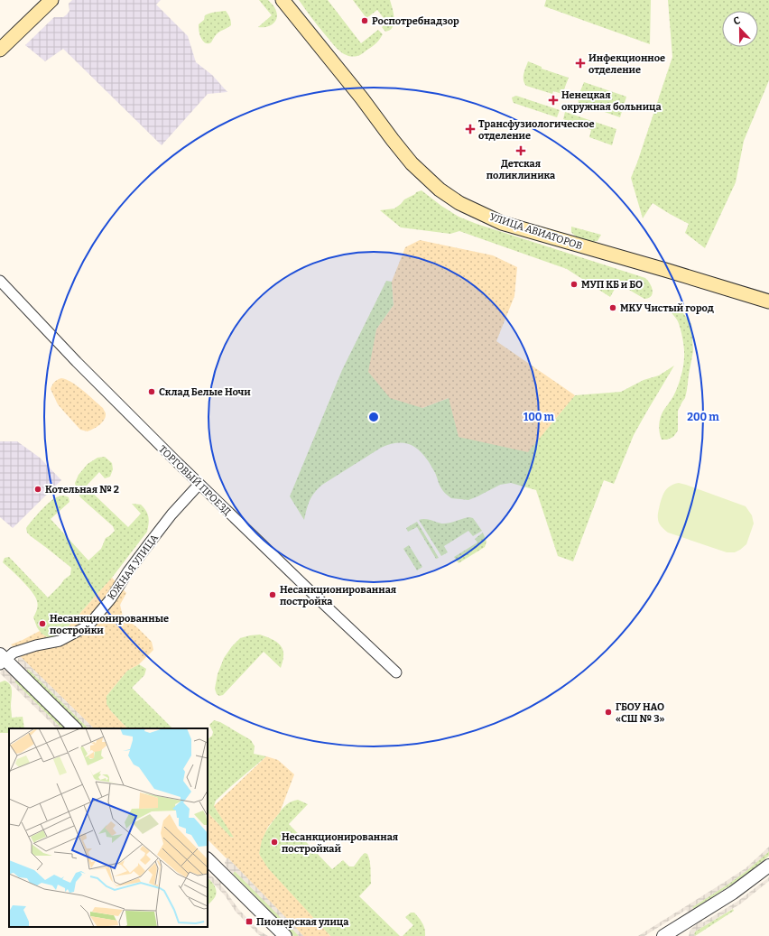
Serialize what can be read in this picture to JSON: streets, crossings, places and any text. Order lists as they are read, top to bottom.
{
  "streets": {
    "main road": ["УЛИЦА АВИАТОРОВ"],
    "street": ["ТОРГОВЫЙ ПРОЕЗД", "ЮЖНАЯ УЛИЦА"]
  },
  "crossings": [
    ["ТОРГОВЫЙ ПРОЕЗД", "ЮЖНАЯ УЛИЦА"]
  ],
  "places": {
    "other": [
      "Роспотребнадзор",
      "МУП КБ и БО",
      "МКУ Чистый город",
      "Склад Белые Ночи",
      "Котельная № 2",
      "Несанкционированная постройка",
      "Несанкционированные постройки",
      "ГБОУ НАО «СШ № 3»",
      "Несанкционированная постройкай"
    ],
    "health": [
      "Инфекционное отделение",
      "Ненецкая окружная больница",
      "Трансфузиологическое отделение",
      "Детская поликлиника"
    ],
    "transit": ["Пионерская улица"]
  },
  "north": "top",
  "rings": ["100 m", "200 m"]
}
